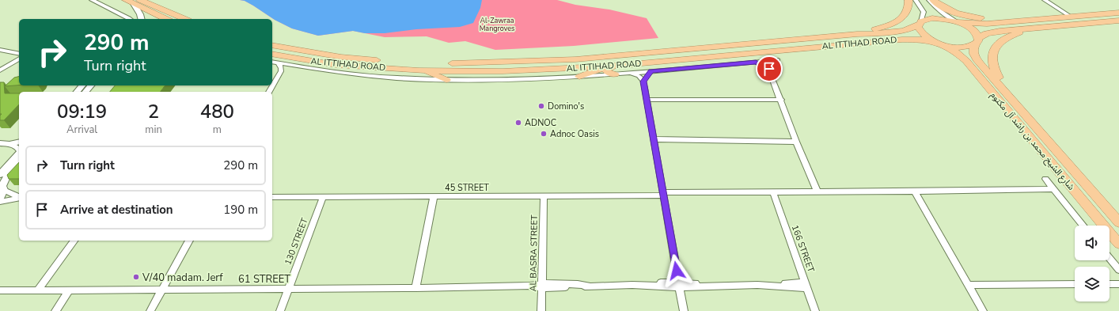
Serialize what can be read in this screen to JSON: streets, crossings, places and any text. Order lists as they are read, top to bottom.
{
  "streets": {
    "highway": ["AL ITTIHAD ROAD", "شارع الشيخ محمد بن راشد آل مكتوم"],
    "street": [
      "45 STREET",
      "130 STREET",
      "166 STREET",
      "AL BASRA STREET",
      "61 STREET"
    ]
  },
  "crossings": [
    ["AL ITTIHAD ROAD", "شارع الشيخ محمد بن راشد آل مكتوم"],
    ["45 STREET", "130 STREET"],
    ["45 STREET", "166 STREET"],
    ["45 STREET", "AL BASRA STREET"],
    ["130 STREET", "61 STREET"],
    ["166 STREET", "61 STREET"],
    ["AL BASRA STREET", "61 STREET"]
  ],
  "parks": ["Al-Zawraa Mangroves"],
  "places": [
    "Domino's",
    "ADNOC",
    "Adnoc Oasis",
    "V/40 madam. Jerf"
  ],
  "page": {
    "turn": ["290 m", "Turn right"],
    "eta": [
      "09:19",
      "Arrival",
      "2",
      "min",
      "480",
      "m"
    ],
    "list": [
      {
        "name": "Turn right",
        "value": "290 m"
      },
      {
        "name": "Arrive at destination",
        "value": "190 m"
      }
    ]
  }
}
